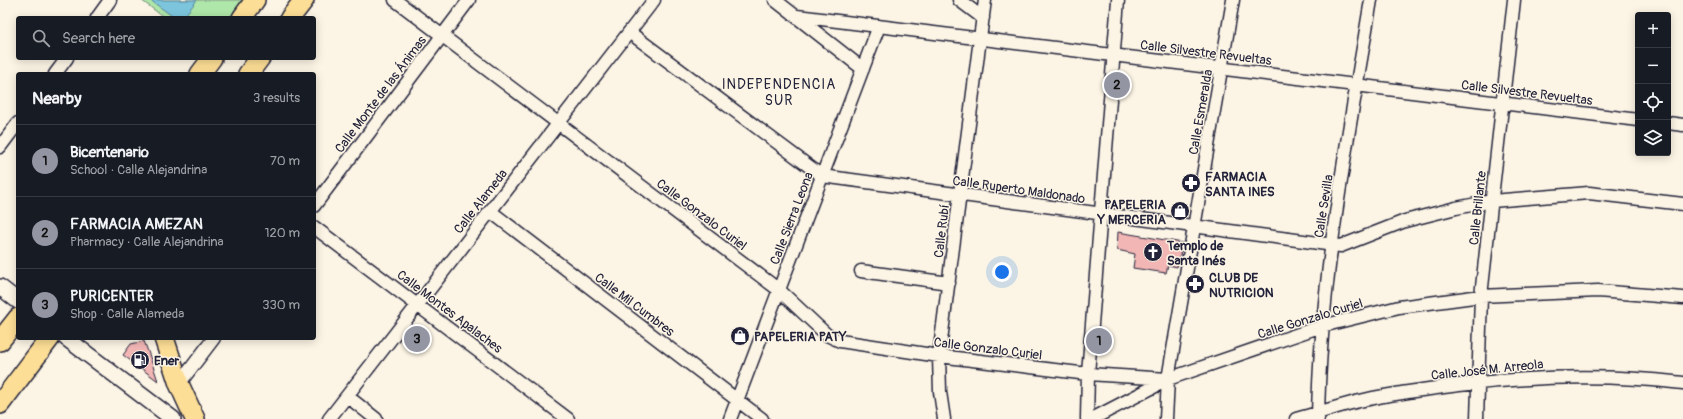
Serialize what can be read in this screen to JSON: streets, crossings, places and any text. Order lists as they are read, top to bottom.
{
  "streets": {
    "street": [
      "Calle Silvestre Revueltas",
      "Calle Monte de las Ánimas",
      "Calle Esmeralda",
      "Calle Ruperto Maldonado",
      "Calle Alameda",
      "Calle Sevilla",
      "Calle Brillante",
      "Calle Gonzalo Curiel",
      "Calle Sierra Leona",
      "Calle Rubí",
      "Calle Mil Cumbres",
      "Calle Montes Apalaches",
      "Calle José M. Arreola"
    ]
  },
  "crossings": [
    ["Calle Silvestre Revueltas", "Calle Esmeralda"],
    ["Calle Silvestre Revueltas", "Calle Sevilla"],
    ["Calle Silvestre Revueltas", "Calle Brillante"],
    ["Calle Silvestre Revueltas", "Calle Sierra Leona"],
    ["Calle Silvestre Revueltas", "Calle Rubí"],
    ["Calle Monte de las Ánimas", "Calle Gonzalo Curiel"],
    ["Calle Esmeralda", "Calle Ruperto Maldonado"],
    ["Calle Esmeralda", "Calle Gonzalo Curiel"],
    ["Calle Ruperto Maldonado", "Calle Alameda"],
    ["Calle Ruperto Maldonado", "Calle Sevilla"],
    ["Calle Ruperto Maldonado", "Calle Brillante"],
    ["Calle Ruperto Maldonado", "Calle Sierra Leona"],
    ["Calle Ruperto Maldonado", "Calle Rubí"],
    ["Calle Alameda", "Calle Gonzalo Curiel"],
    ["Calle Alameda", "Calle Mil Cumbres"],
    ["Calle Alameda", "Calle Montes Apalaches"],
    ["Calle Sevilla", "Calle Gonzalo Curiel"],
    ["Calle Sevilla", "Calle José M. Arreola"],
    ["Calle Brillante", "Calle Gonzalo Curiel"],
    ["Calle Brillante", "Calle José M. Arreola"],
    ["Calle Gonzalo Curiel", "Calle Sierra Leona"],
    ["Calle Gonzalo Curiel", "Calle Rubí"],
    ["Calle Sierra Leona", "Calle Mil Cumbres"]
  ],
  "districts": ["INDEPENDENCIA SUR"],
  "places": {
    "pharmacy": ["FARMACIA SANTA INES", "CLUB DE NUTRICION"],
    "shop": ["PAPELERIA Y MERCERIA", "PAPELERIA PATY"],
    "church": ["Templo de Santa Inés"],
    "fuel station": ["Ener"]
  },
  "page": {
    "map_buttons": ["+", "−"],
    "search": "Search here",
    "pins": ["2", "3", "1"],
    "heading": ["Nearby", "3 results"],
    "list": [
      {
        "mark": "1",
        "name": "Bicentenario",
        "note": "School · Calle Alejandrina",
        "value": "70 m"
      },
      {
        "mark": "2",
        "name": "FARMACIA AMEZAN",
        "note": "Pharmacy · Calle Alejandrina",
        "value": "120 m"
      },
      {
        "mark": "3",
        "name": "PURICENTER",
        "note": "Shop · Calle Alameda",
        "value": "330 m"
      }
    ]
  }
}
